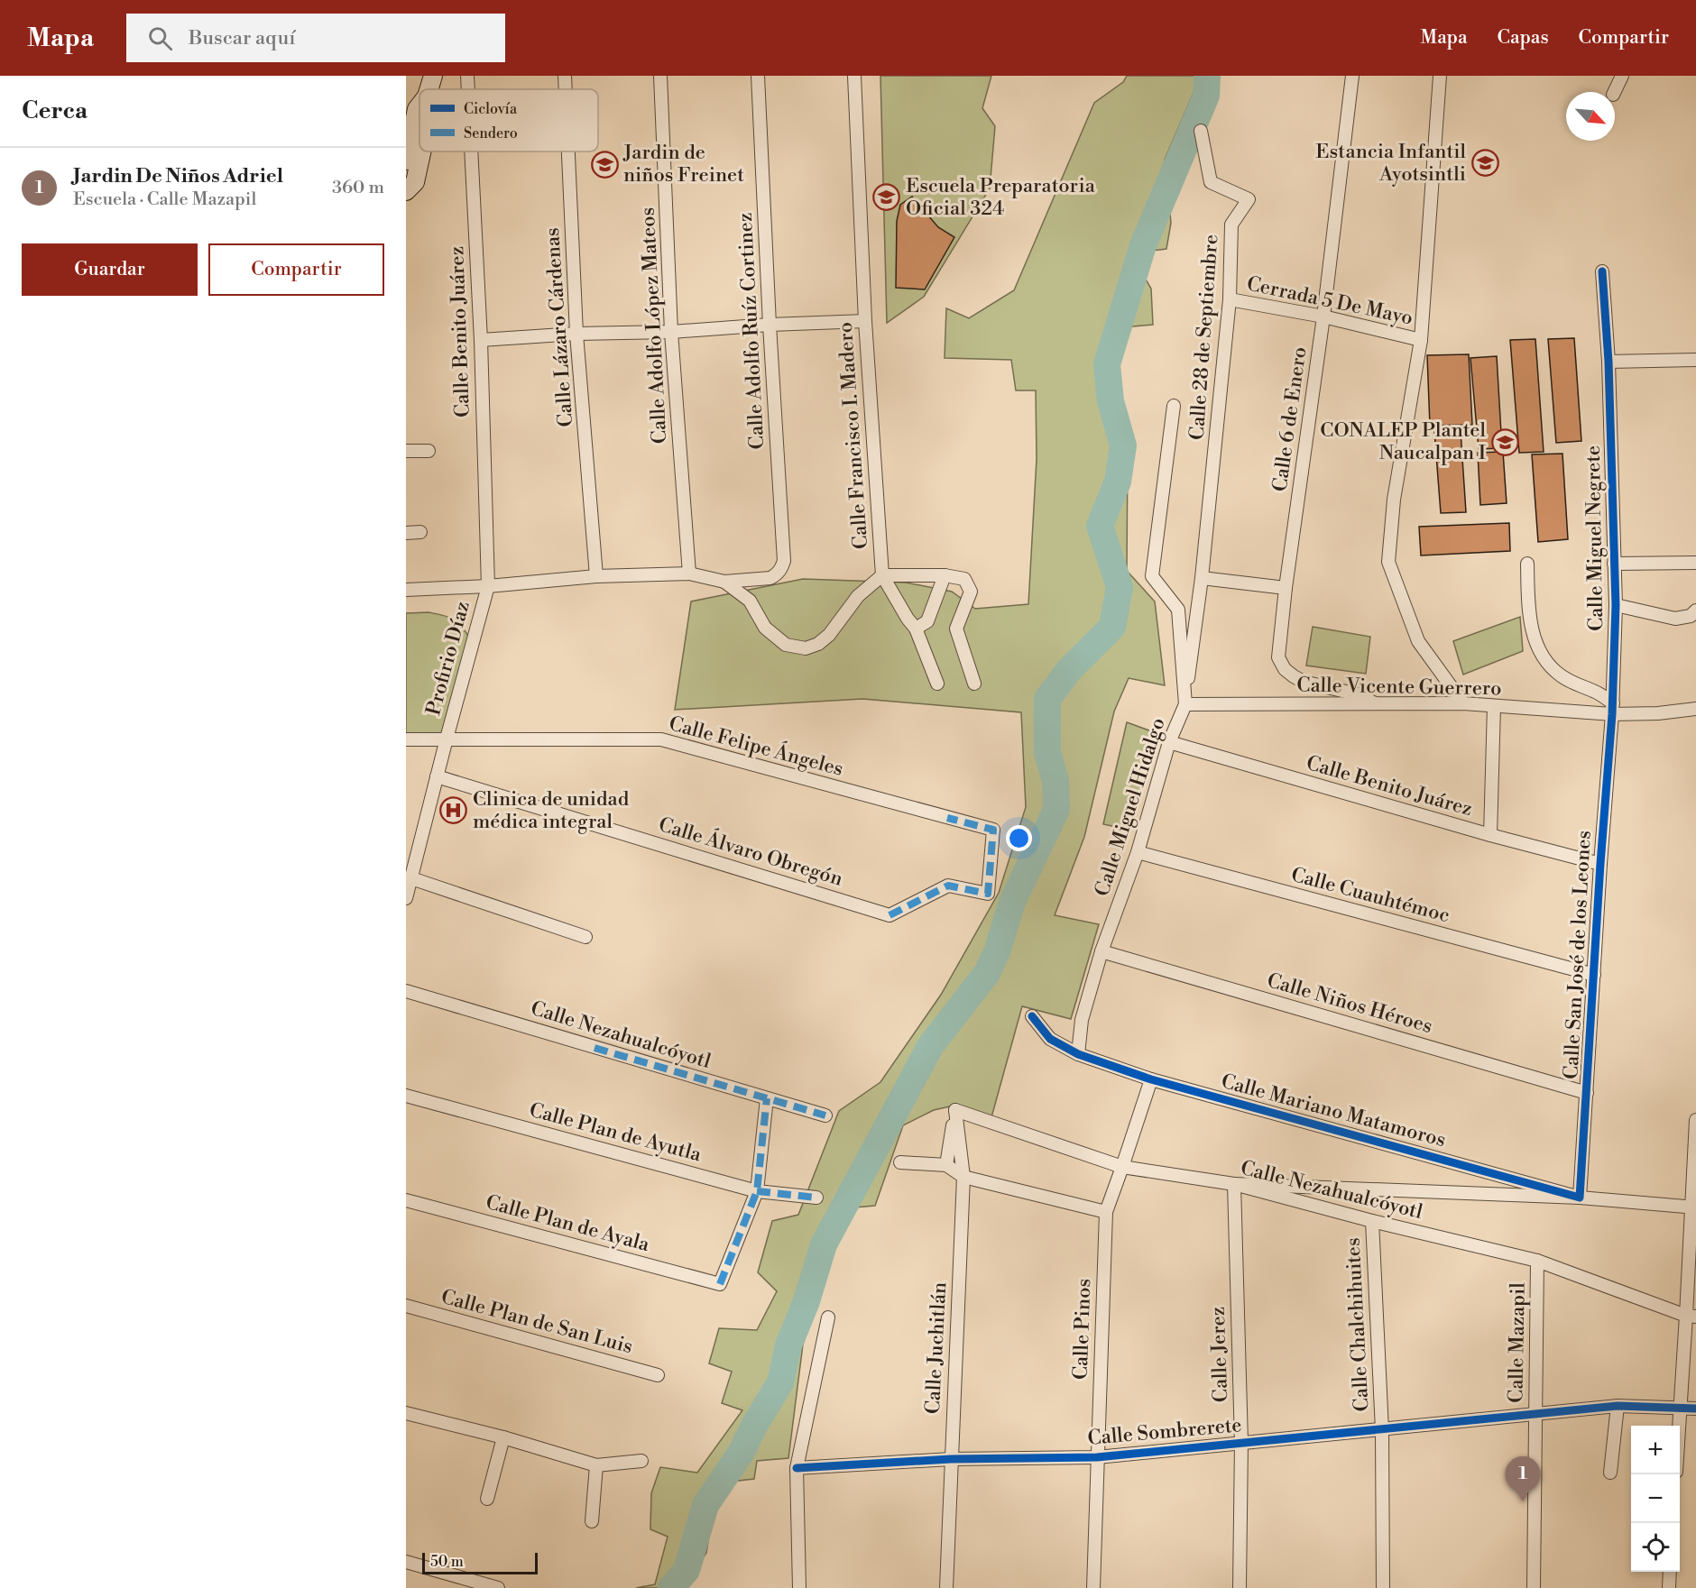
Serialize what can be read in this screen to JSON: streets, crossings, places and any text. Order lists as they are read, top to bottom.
{
  "streets": {
    "street": [
      "Cerrada 5 De Mayo",
      "Calle Adolfo López Mateos",
      "Calle Lázaro Cárdenas",
      "Calle Adolfo Ruíz Cortinez",
      "Calle Benito Juárez",
      "Calle 28 de Septiembre",
      "Calle 6 de Enero",
      "Calle Francisco I. Madero",
      "Calle Miguel Negrete",
      "Profirio Díaz",
      "Calle Vicente Guerrero",
      "Calle Felipe Ángeles",
      "Calle Miguel Hidalgo",
      "Calle Álvaro Obregón",
      "Calle Cuauhtémoc",
      "Calle San José de los Leones",
      "Calle Niños Héroes",
      "Calle Nezahualcóyotl",
      "Calle Mariano Matamoros",
      "Calle Plan de Ayutla",
      "Calle Plan de Ayala",
      "Calle Plan de San Luis",
      "Calle Chalchihuites",
      "Calle Pinos",
      "Calle Mazapil",
      "Calle Juchitlán",
      "Calle Jerez",
      "Calle Sombrerete"
    ]
  },
  "crossings": [
    ["Cerrada 5 De Mayo", "Calle 28 de Septiembre"],
    ["Cerrada 5 De Mayo", "Calle 6 de Enero"],
    ["Calle Adolfo Ruíz Cortinez", "Calle Francisco I. Madero"],
    ["Calle Benito Juárez", "Profirio Díaz"],
    ["Calle Benito Juárez", "Calle Miguel Hidalgo"],
    ["Calle Benito Juárez", "Calle San José de los Leones"],
    ["Calle 28 de Septiembre", "Calle Vicente Guerrero"],
    ["Calle 28 de Septiembre", "Calle Miguel Hidalgo"],
    ["Calle 6 de Enero", "Calle Vicente Guerrero"],
    ["Calle Miguel Negrete", "Calle Vicente Guerrero"],
    ["Calle Miguel Negrete", "Calle San José de los Leones"],
    ["Profirio Díaz", "Calle Felipe Ángeles"],
    ["Profirio Díaz", "Calle Álvaro Obregón"],
    ["Calle Vicente Guerrero", "Calle Miguel Hidalgo"],
    ["Calle Vicente Guerrero", "Calle San José de los Leones"],
    ["Calle Felipe Ángeles", "Calle Álvaro Obregón"],
    ["Calle Miguel Hidalgo", "Calle Cuauhtémoc"],
    ["Calle Miguel Hidalgo", "Calle Niños Héroes"],
    ["Calle Miguel Hidalgo", "Calle Mariano Matamoros"],
    ["Calle Cuauhtémoc", "Calle San José de los Leones"],
    ["Calle San José de los Leones", "Calle Niños Héroes"],
    ["Calle San José de los Leones", "Calle Mariano Matamoros"],
    ["Calle Nezahualcóyotl", "Calle Chalchihuites"],
    ["Calle Nezahualcóyotl", "Calle Pinos"],
    ["Calle Nezahualcóyotl", "Calle Mazapil"],
    ["Calle Nezahualcóyotl", "Calle Juchitlán"],
    ["Calle Nezahualcóyotl", "Calle Jerez"],
    ["Calle Mariano Matamoros", "Calle Pinos"],
    ["Calle Plan de Ayutla", "Calle Plan de Ayala"],
    ["Calle Chalchihuites", "Calle Sombrerete"],
    ["Calle Pinos", "Calle Sombrerete"],
    ["Calle Mazapil", "Calle Sombrerete"],
    ["Calle Juchitlán", "Calle Sombrerete"],
    ["Calle Jerez", "Calle Sombrerete"]
  ],
  "places": {
    "school or university": [
      "Estancia Infantil Ayotsintli",
      "Jardin de niños Freinet",
      "Escuela Preparatoria Oficial 324",
      "CONALEP Plantel Naucalpan I"
    ],
    "hospital": ["Clinica de unidad médica integral"]
  },
  "legend": ["Ciclovía", "Sendero"],
  "scale_bar": "50 m",
  "north": "bottom right",
  "page": {
    "header": "Mapa",
    "search": "Buscar aquí",
    "nav": ["Mapa", "Capas", "Compartir"],
    "heading": "Cerca",
    "list": [
      {
        "mark": "1",
        "name": "Jardin De Niños Adriel",
        "note": "Escuela · Calle Mazapil",
        "value": "360 m"
      }
    ],
    "buttons": ["Guardar", "Compartir"],
    "map_buttons": ["+", "−"],
    "pins": "1",
    "scale": "50 m"
  }
}
